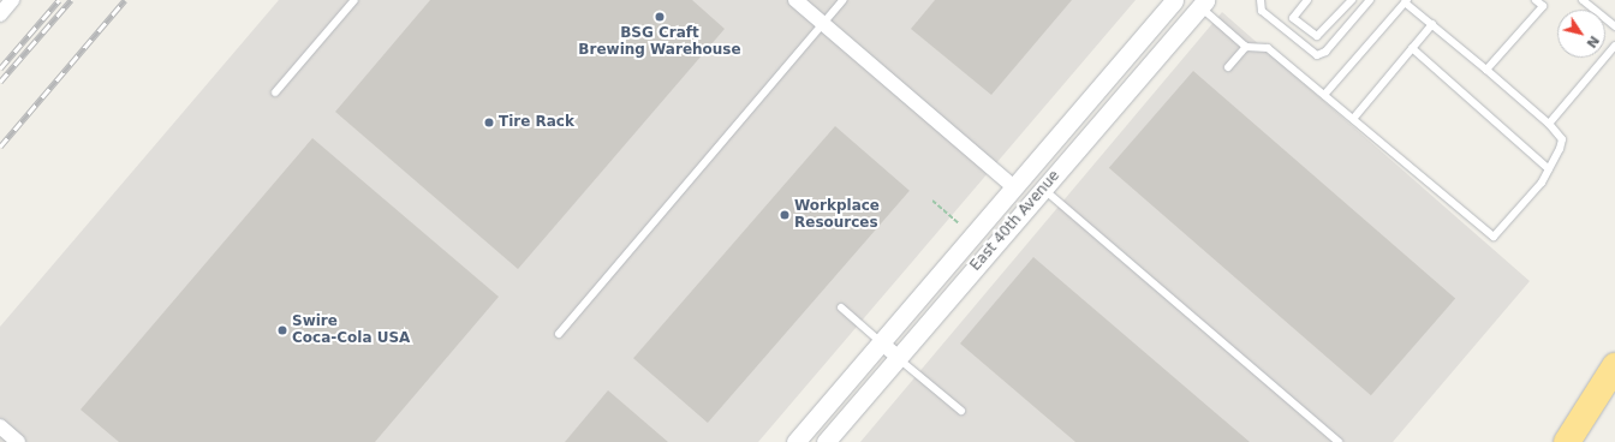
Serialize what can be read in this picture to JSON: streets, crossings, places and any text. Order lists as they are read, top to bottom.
{
  "streets": {
    "street": ["East 40th Avenue"]
  },
  "places": [
    "BSG Craft Brewing Warehouse",
    "Tire Rack",
    "Workplace Resources",
    "Swire Coca-Cola USA"
  ],
  "north": "bottom right"
}
